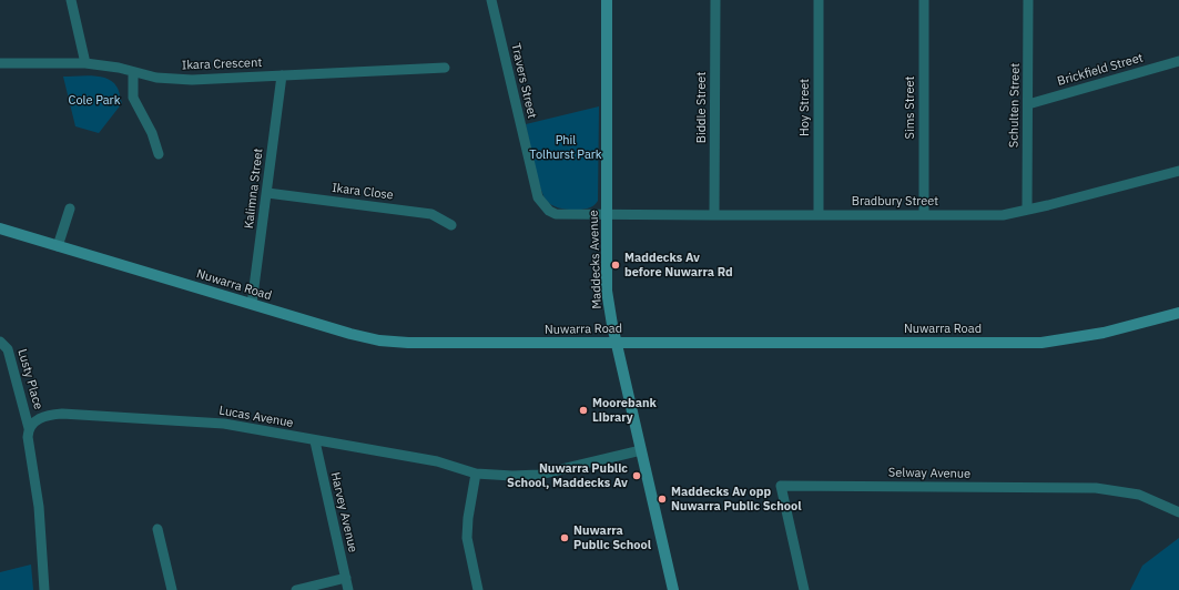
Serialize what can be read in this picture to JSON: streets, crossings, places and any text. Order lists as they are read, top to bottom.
{
  "streets": {
    "main road": ["Maddecks Avenue", "Nuwarra Road"],
    "street": [
      "Ikara Crescent",
      "Brickfield Street",
      "Travers Street",
      "Schulten Street",
      "Biddle Street",
      "Hoy Street",
      "Sims Street",
      "Kalimna Street",
      "Ikara Close",
      "Bradbury Street",
      "Lusty Place",
      "Lucas Avenue",
      "Selway Avenue",
      "Harvey Avenue"
    ]
  },
  "crossings": [
    ["Ikara Crescent", "Kalimna Street"],
    ["Brickfield Street", "Schulten Street"],
    ["Travers Street", "Bradbury Street"],
    ["Travers Street", "Maddecks Avenue"],
    ["Schulten Street", "Bradbury Street"],
    ["Biddle Street", "Bradbury Street"],
    ["Hoy Street", "Bradbury Street"],
    ["Sims Street", "Bradbury Street"],
    ["Kalimna Street", "Ikara Close"],
    ["Kalimna Street", "Nuwarra Road"],
    ["Bradbury Street", "Maddecks Avenue"],
    ["Maddecks Avenue", "Nuwarra Road"],
    ["Maddecks Avenue", "Lucas Avenue"],
    ["Lusty Place", "Lucas Avenue"],
    ["Lucas Avenue", "Harvey Avenue"]
  ],
  "parks": ["Cole Park", "Phil Tolhurst Park"],
  "places": [
    "Maddecks Av before Nuwarra Rd",
    "Moorebank Library",
    "Nuwarra Public School, Maddecks Av",
    "Maddecks Av opp Nuwarra Public School",
    "Nuwarra Public School"
  ]
}
